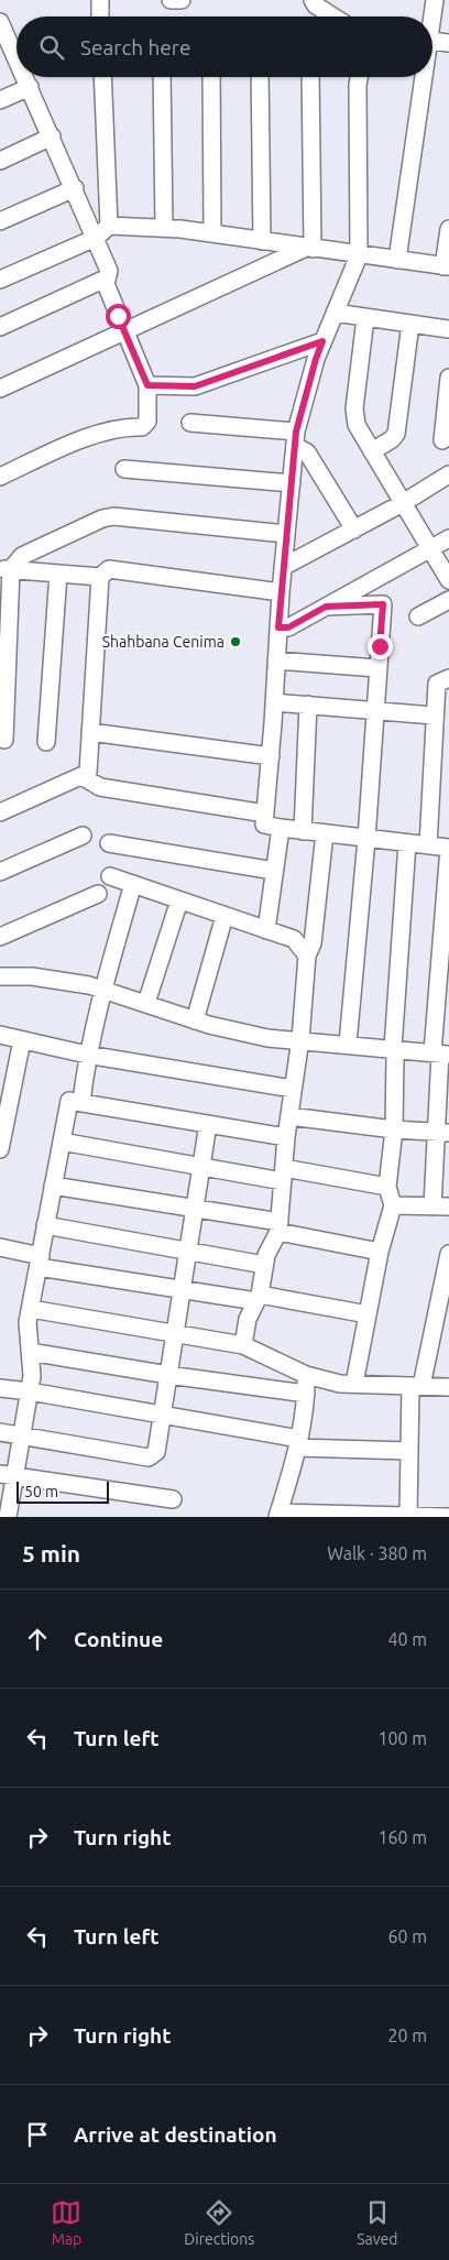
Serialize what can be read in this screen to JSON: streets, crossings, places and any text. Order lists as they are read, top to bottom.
{
  "places": ["Shahbana Cenima"],
  "scale_bar": "50 m",
  "page": {
    "search": "Search here",
    "scale": "50 m",
    "heading": ["5 min", "Walk · 380 m"],
    "list": [
      ["Continue", "40 m"],
      ["Turn left", "100 m"],
      ["Turn right", "160 m"],
      ["Turn left", "60 m"],
      ["Turn right", "20 m"],
      "Arrive at destination"
    ],
    "nav": ["Map", "Directions", "Saved"]
  }
}
